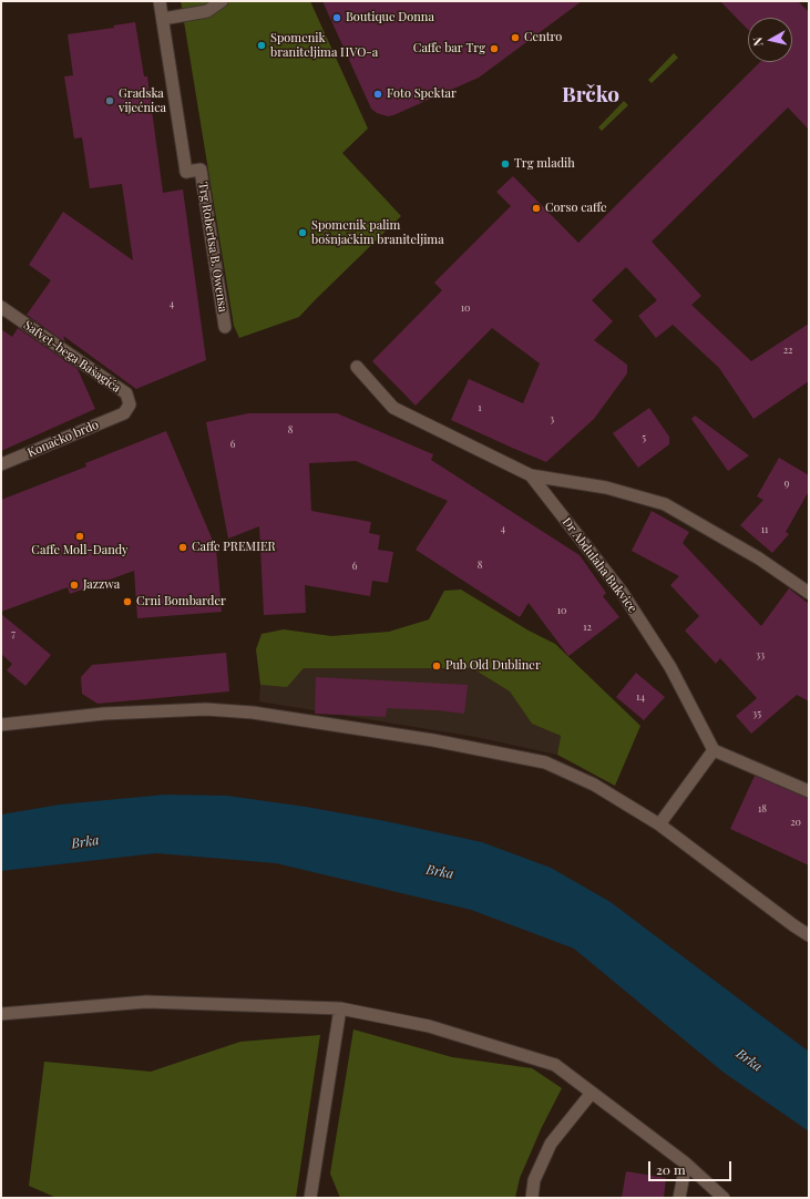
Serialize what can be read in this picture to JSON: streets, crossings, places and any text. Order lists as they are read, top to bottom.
{
  "streets": {
    "street": [
      "Trg Robertsa B. Owensa",
      "Safvet-bega Bašagića",
      "Konačko brdo",
      "Dr Abdulaha Bukvice"
    ]
  },
  "crossings": [
    ["Safvet-bega Bašagića", "Konačko brdo"]
  ],
  "districts": ["Brčko"],
  "water": ["Brka"],
  "places": [
    "Boutique Donna",
    "Centro",
    "Spomenik braniteljima HVO-a",
    "Caffe bar Trg",
    "Foto Spektar",
    "Gradska vijećnica",
    "Trg mladih",
    "Corso caffe",
    "Spomenik palim bošnjačkim braniteljima",
    "Caffe Moll-Dandy",
    "Caffe PREMIER",
    "Jazzwa",
    "Crni Bombarder",
    "Pub Old Dubliner"
  ],
  "house_numbers": [
    "4",
    "10",
    "22",
    "1",
    "3",
    "8",
    "5",
    "6",
    "9",
    "4",
    "11",
    "8",
    "6",
    "10",
    "12",
    "7",
    "33",
    "14",
    "35",
    "18",
    "20"
  ],
  "scale_bar": "20 m",
  "north": "left"
}
